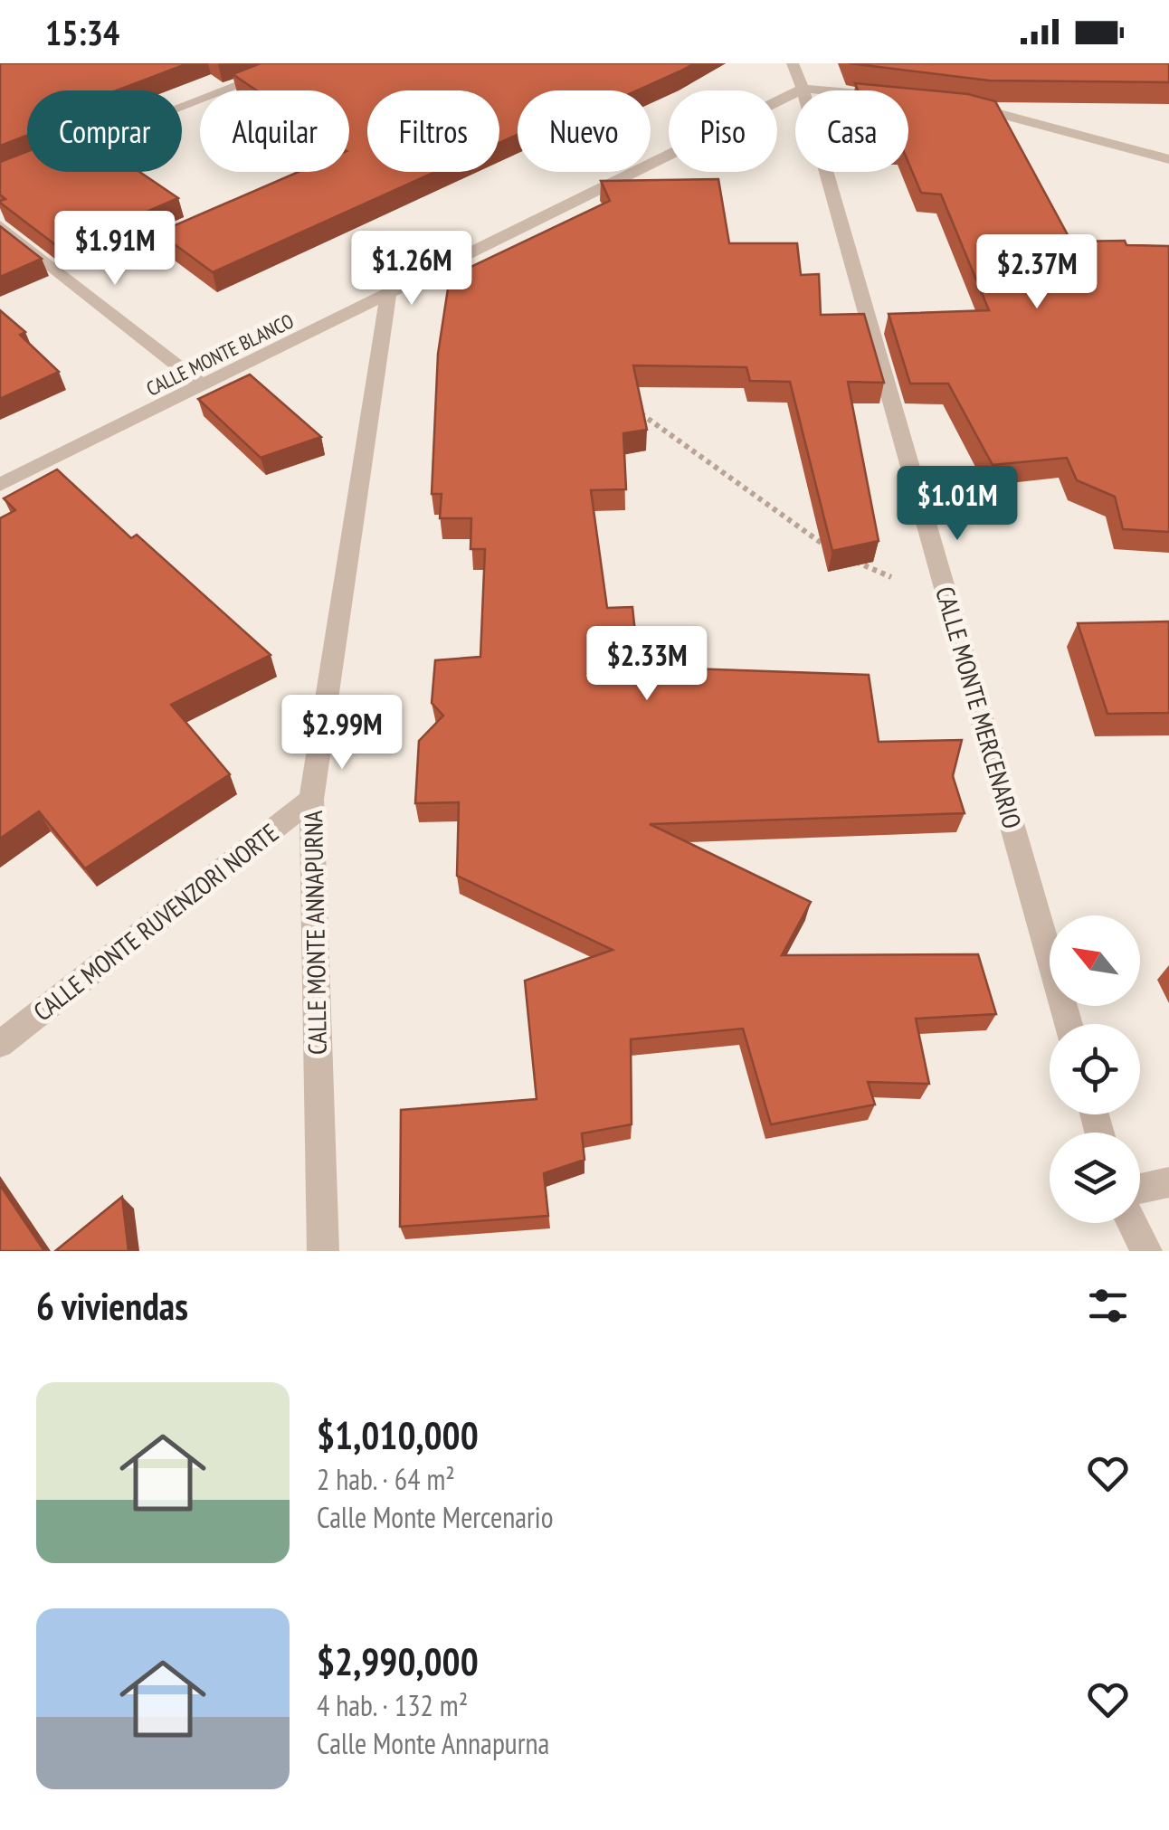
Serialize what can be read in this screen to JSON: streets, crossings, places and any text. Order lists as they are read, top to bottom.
{
  "streets": {
    "street": [
      "CALLE MONTE BLANCO",
      "CALLE MONTE MERCENARIO",
      "CALLE MONTE RUVENZORI NORTE",
      "CALLE MONTE ANNAPURNA"
    ]
  },
  "crossings": [
    ["CALLE MONTE BLANCO", "CALLE MONTE MERCENARIO"],
    ["CALLE MONTE BLANCO", "CALLE MONTE ANNAPURNA"],
    ["CALLE MONTE RUVENZORI NORTE", "CALLE MONTE ANNAPURNA"]
  ],
  "north": "top left",
  "page": {
    "status": "15:34",
    "chip": [
      "Comprar",
      "Alquilar",
      "Filtros",
      "Nuevo",
      "Piso",
      "Casa"
    ],
    "price": [
      "$1.91M",
      "$1.26M",
      "$2.37M",
      "$1.01M",
      "$2.33M",
      "$2.99M"
    ],
    "heading": "6 viviendas",
    "list": [
      {
        "name": "$1,010,000",
        "note": "2 hab. · 64 m² · Calle Monte Mercenario"
      },
      {
        "name": "$2,990,000",
        "note": "4 hab. · 132 m² · Calle Monte Annapurna"
      }
    ]
  }
}
